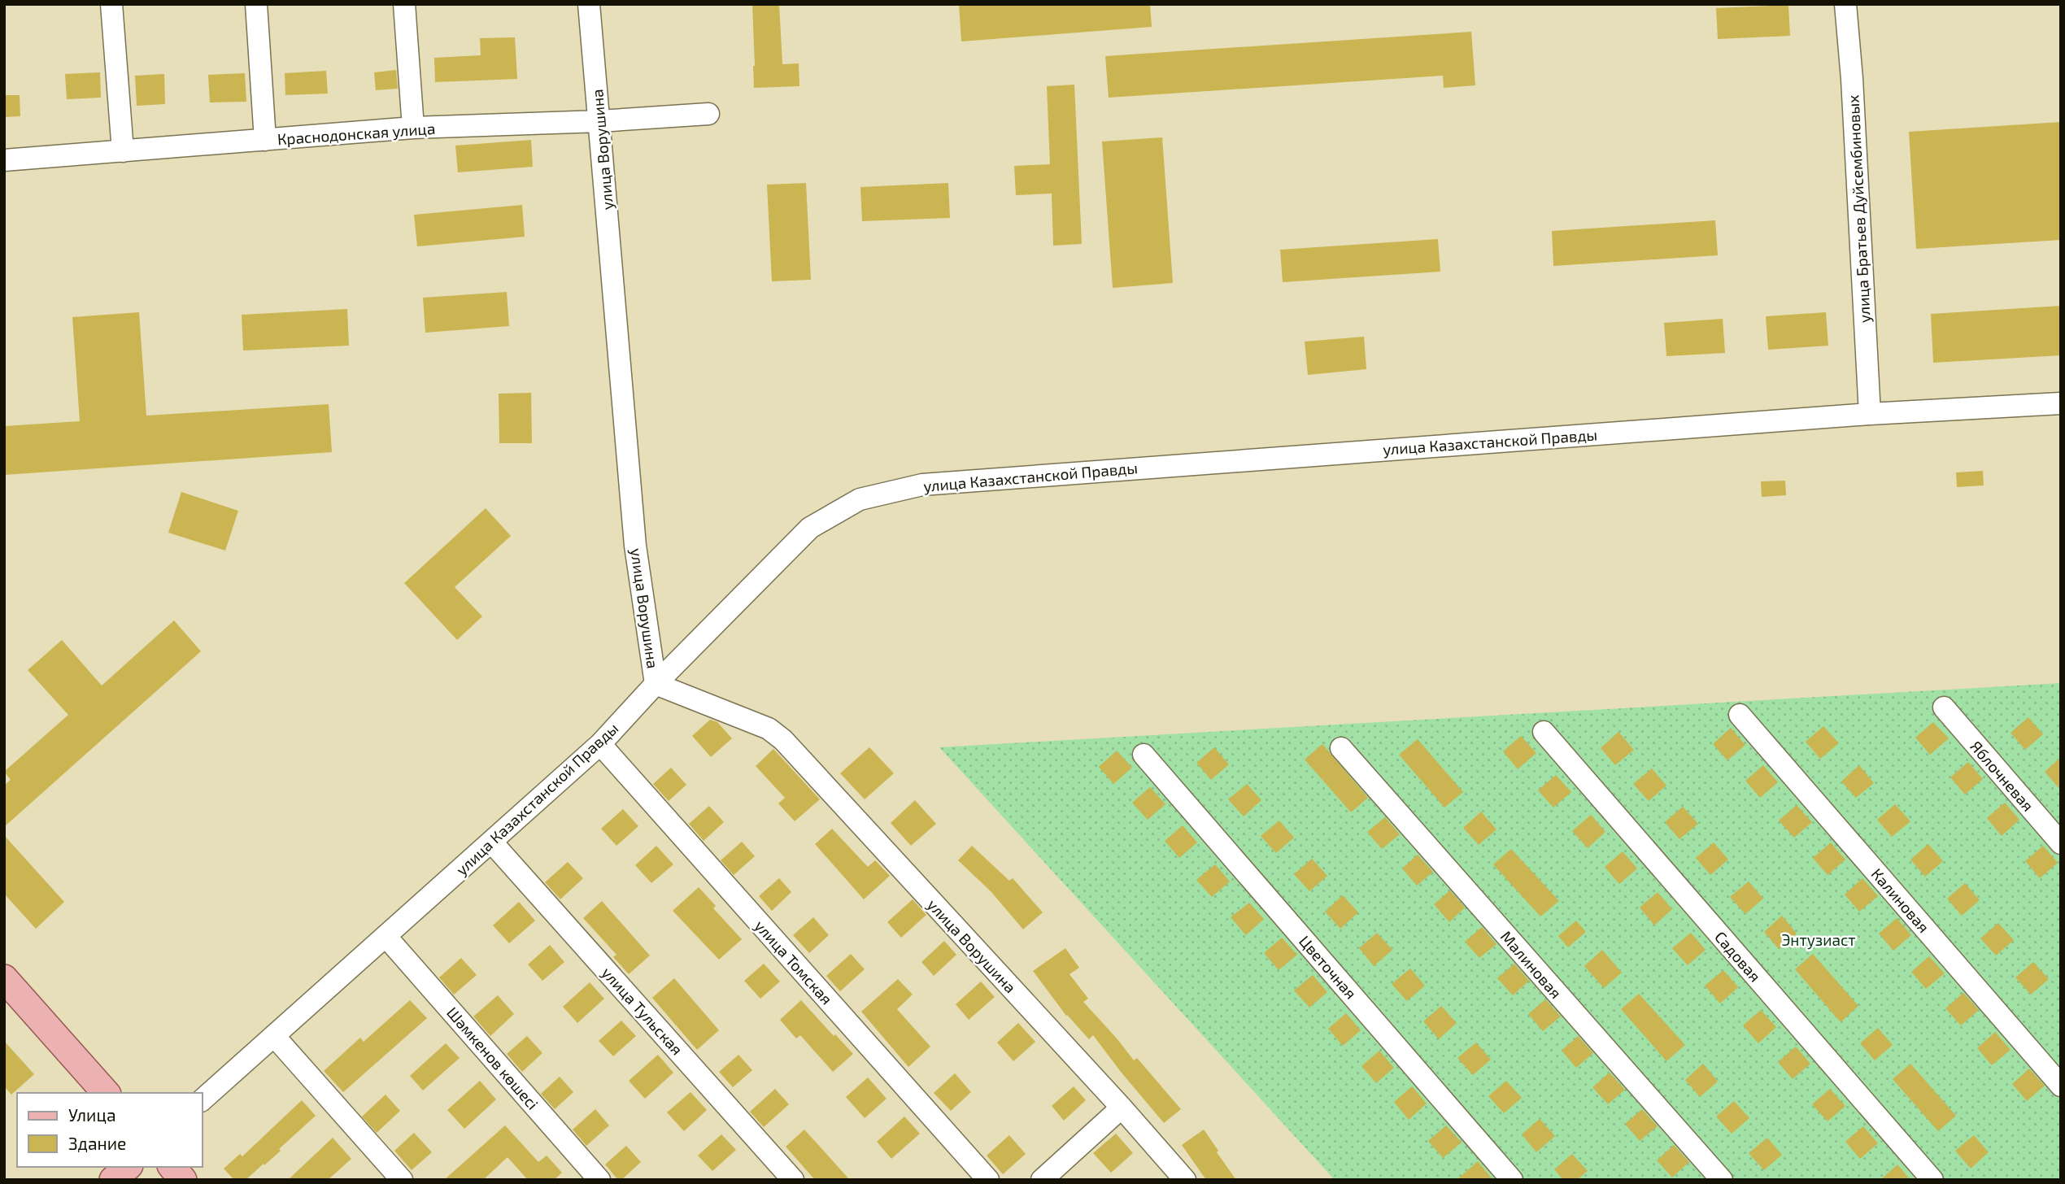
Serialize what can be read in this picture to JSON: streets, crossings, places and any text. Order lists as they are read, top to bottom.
{
  "streets": {
    "street": [
      "Краснодонская улица",
      "улица Ворушина",
      "улица Братьев Дуйсембиновых",
      "улица Казахстанской Правды",
      "Яблочневая",
      "Калиновая",
      "Садовая",
      "улица Томская",
      "Малиновая",
      "Цветочная",
      "улица Тульская",
      "Шәмкенов көшесі"
    ]
  },
  "crossings": [
    ["Краснодонская улица", "улица Ворушина"],
    ["улица Ворушина", "улица Казахстанской Правды"],
    ["улица Братьев Дуйсембиновых", "улица Казахстанской Правды"],
    ["улица Казахстанской Правды", "улица Томская"],
    ["улица Казахстанской Правды", "улица Тульская"],
    ["улица Казахстанской Правды", "Шәмкенов көшесі"]
  ],
  "parks": ["Энтузиаст"],
  "legend": ["Улица", "Здание"]
}
